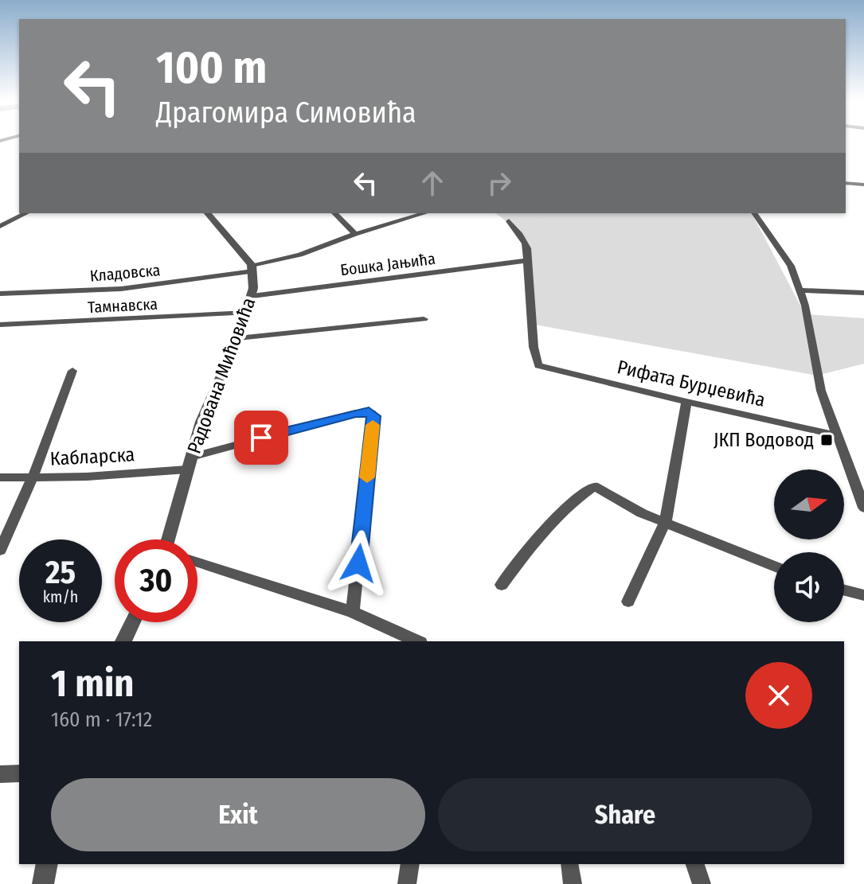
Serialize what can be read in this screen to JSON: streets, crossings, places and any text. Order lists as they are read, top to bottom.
{
  "streets": {
    "street": [
      "Бошка Јањића",
      "Кладовска",
      "Тамнавска",
      "Радована Мићовића",
      "Рифата Бурџевића",
      "Кабларска"
    ]
  },
  "crossings": [
    ["Бошка Јањића", "Радована Мићовића"],
    ["Бошка Јањића", "Рифата Бурџевића"],
    ["Кладовска", "Радована Мићовића"],
    ["Тамнавска", "Радована Мићовића"],
    ["Радована Мићовића", "Кабларска"]
  ],
  "places": {
    "transit": ["ЈКП Водовод"]
  },
  "north": "right",
  "page": {
    "turn": ["100 m", "Драгомира Симовића"],
    "speed": "25 km/h",
    "limit": "30",
    "heading": ["1 min", "160 m · 17:12"],
    "buttons": ["Exit", "Share"]
  }
}
